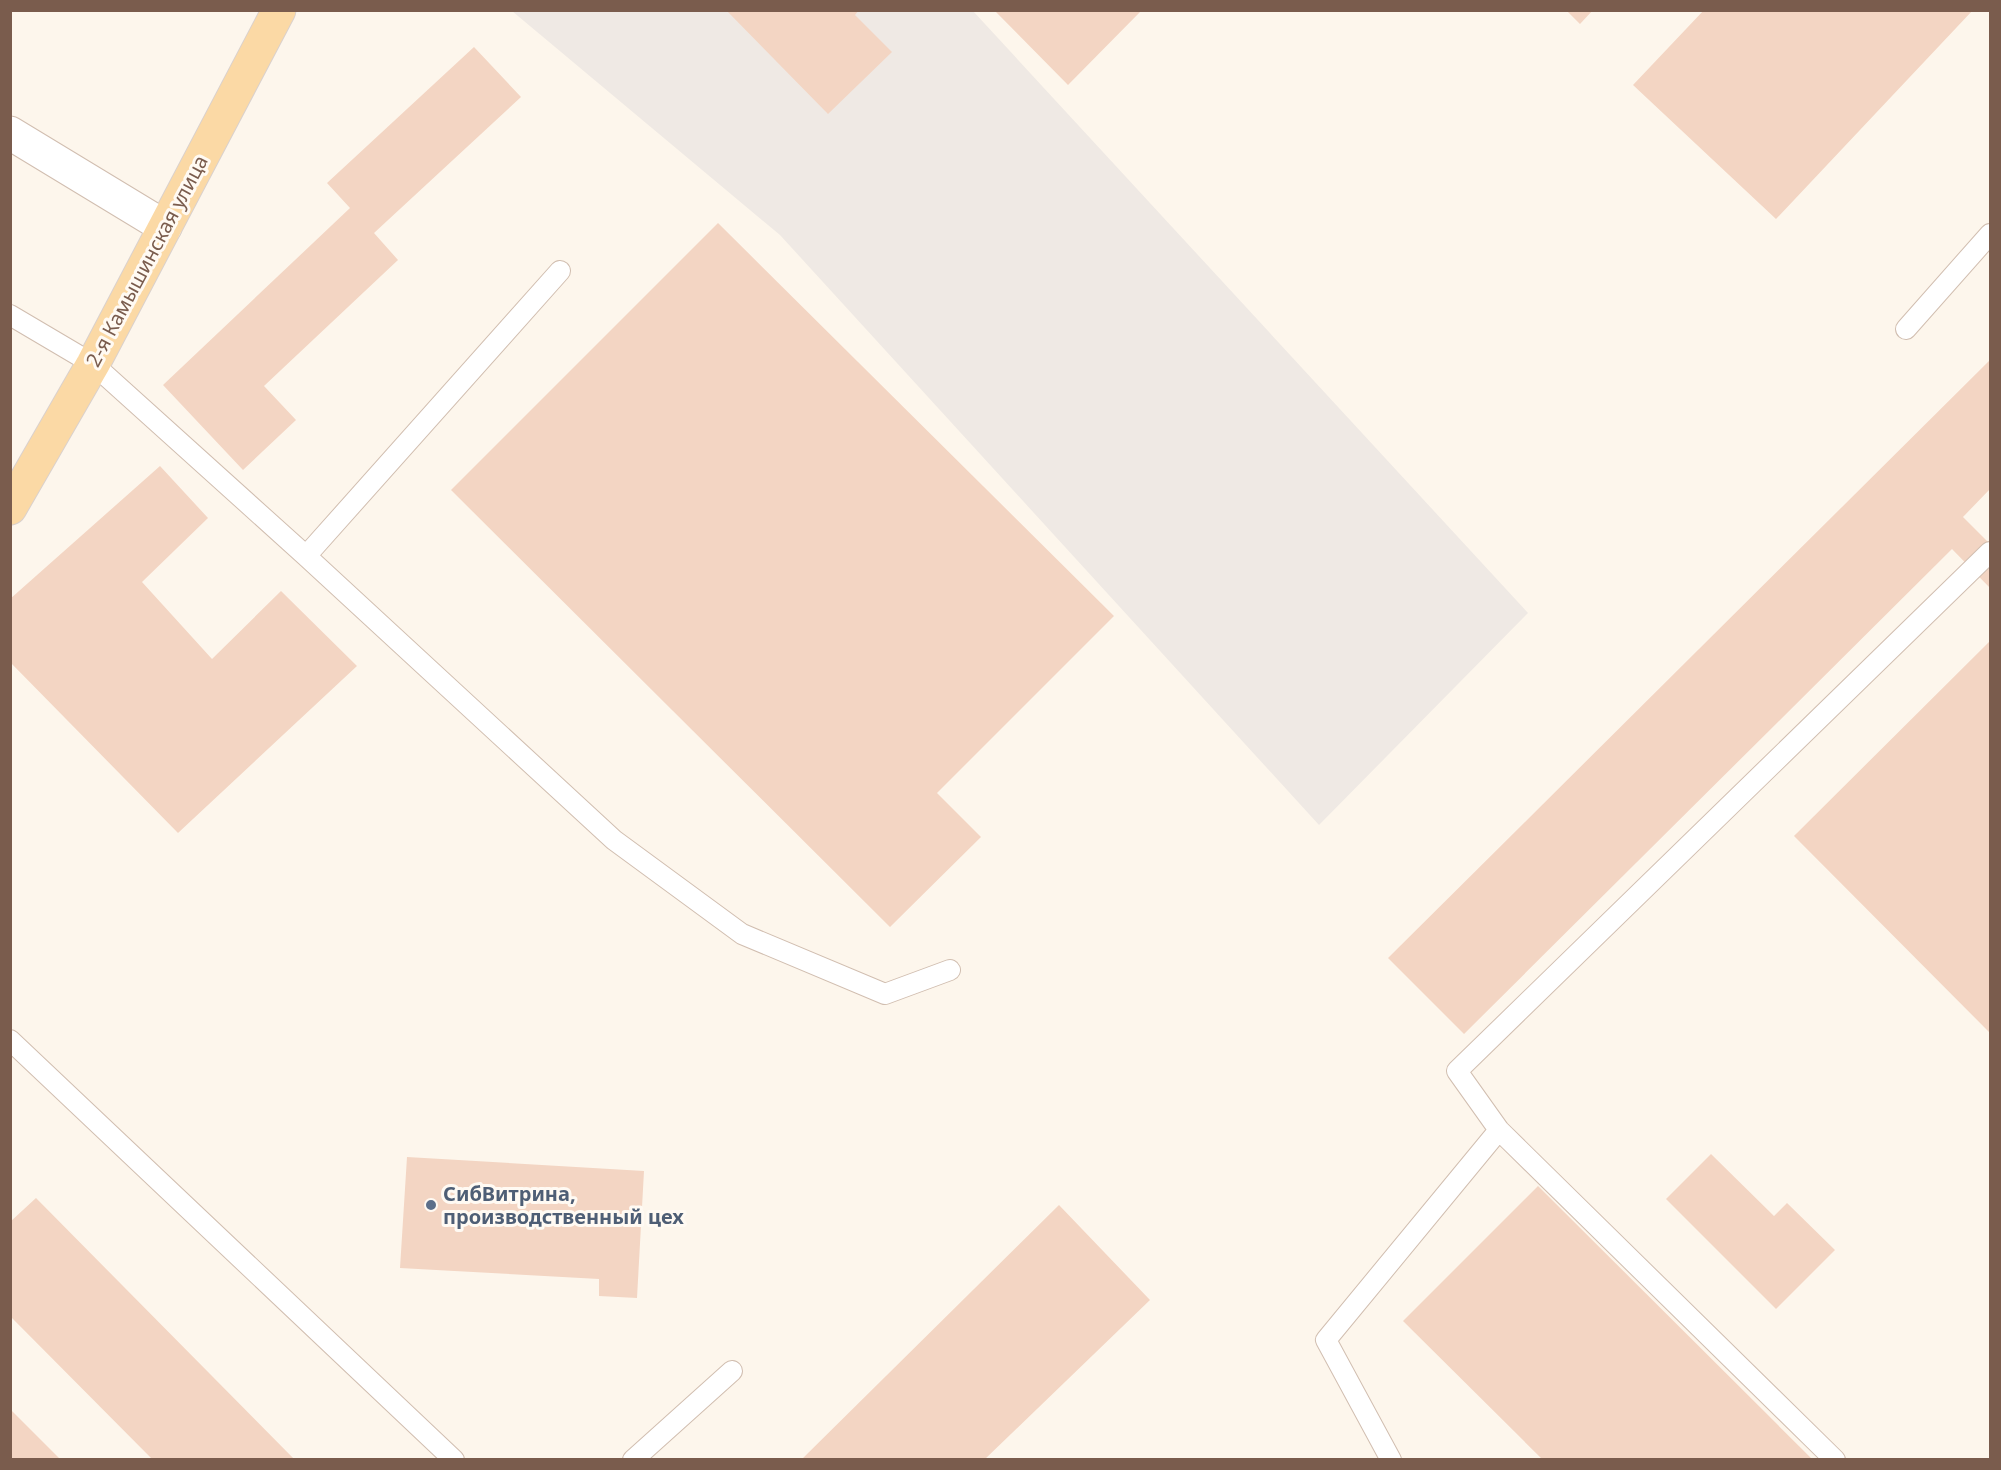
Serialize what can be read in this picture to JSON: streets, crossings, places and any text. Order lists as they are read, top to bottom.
{
  "streets": {
    "main road": ["2-я Камышинская улица"]
  },
  "places": ["СибВитрина, производственный цех"]
}
